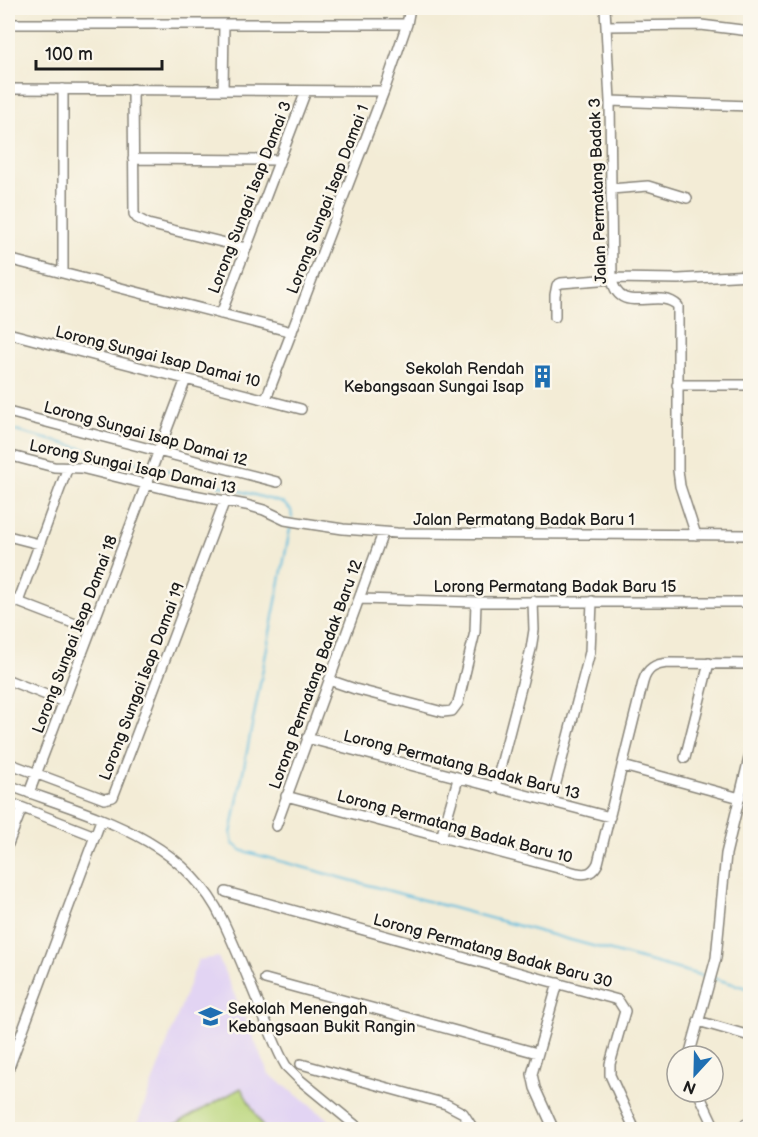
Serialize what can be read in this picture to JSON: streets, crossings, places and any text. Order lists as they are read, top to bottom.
{
  "streets": {
    "street": [
      "Jalan Permatang Badak 3",
      "Lorong Sungai Isap Damai 3",
      "Lorong Sungai Isap Damai 1",
      "Lorong Sungai Isap Damai 10",
      "Lorong Sungai Isap Damai 12",
      "Lorong Sungai Isap Damai 13",
      "Jalan Permatang Badak Baru 1",
      "Lorong Permatang Badak Baru 15",
      "Lorong Sungai Isap Damai 18",
      "Lorong Permatang Badak Baru 12",
      "Lorong Sungai Isap Damai 19",
      "Lorong Permatang Badak Baru 13",
      "Lorong Permatang Badak Baru 10",
      "Lorong Permatang Badak Baru 30"
    ]
  },
  "crossings": [
    ["Jalan Permatang Badak 3", "Jalan Permatang Badak Baru 1"],
    ["Lorong Sungai Isap Damai 1", "Lorong Sungai Isap Damai 10"],
    ["Lorong Sungai Isap Damai 10", "Lorong Sungai Isap Damai 18"],
    ["Lorong Sungai Isap Damai 12", "Lorong Sungai Isap Damai 18"],
    ["Lorong Sungai Isap Damai 13", "Jalan Permatang Badak Baru 1"],
    ["Lorong Sungai Isap Damai 13", "Lorong Sungai Isap Damai 18"],
    ["Lorong Sungai Isap Damai 13", "Lorong Sungai Isap Damai 19"],
    ["Jalan Permatang Badak Baru 1", "Lorong Permatang Badak Baru 12"],
    ["Lorong Permatang Badak Baru 15", "Lorong Permatang Badak Baru 12"],
    ["Lorong Sungai Isap Damai 18", "Lorong Sungai Isap Damai 19"],
    ["Lorong Permatang Badak Baru 12", "Lorong Permatang Badak Baru 13"],
    ["Lorong Permatang Badak Baru 12", "Lorong Permatang Badak Baru 10"],
    ["Lorong Permatang Badak Baru 13", "Lorong Permatang Badak Baru 10"]
  ],
  "places": {
    "building": ["Sekolah Rendah Kebangsaan Sungai Isap"],
    "school or university": ["Sekolah Menengah Kebangsaan Bukit Rangin"]
  },
  "scale_bar": "100 m",
  "north": "bottom"
}
